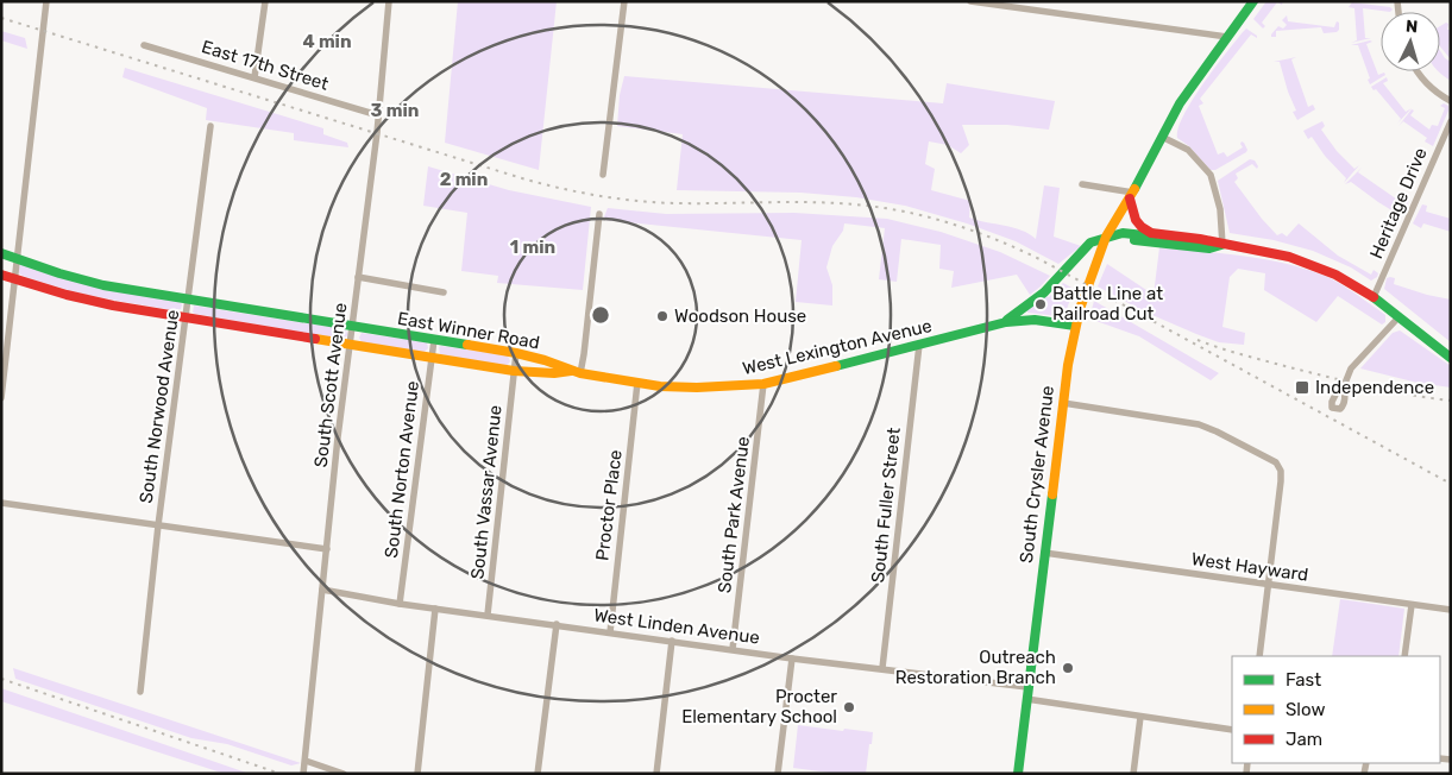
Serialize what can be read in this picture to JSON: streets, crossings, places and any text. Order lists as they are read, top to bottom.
{
  "streets": {
    "street": [
      "East 17th Street",
      "Heritage Drive",
      "East Winner Road",
      "West Lexington Avenue",
      "South Scott Avenue",
      "South Norwood Avenue",
      "South Norton Avenue",
      "South Crysler Avenue",
      "South Vassar Avenue",
      "Proctor Place",
      "South Fuller Street",
      "South Park Avenue",
      "West Hayward",
      "West Linden Avenue"
    ]
  },
  "crossings": [
    ["East 17th Street", "South Scott Avenue"],
    ["East Winner Road", "West Lexington Avenue"],
    ["East Winner Road", "South Scott Avenue"],
    ["East Winner Road", "South Norwood Avenue"],
    ["East Winner Road", "South Norton Avenue"],
    ["East Winner Road", "South Vassar Avenue"],
    ["West Lexington Avenue", "South Crysler Avenue"],
    ["West Lexington Avenue", "Proctor Place"],
    ["West Lexington Avenue", "South Fuller Street"],
    ["West Lexington Avenue", "South Park Avenue"],
    ["South Scott Avenue", "West Linden Avenue"],
    ["South Norton Avenue", "West Linden Avenue"],
    ["South Crysler Avenue", "West Hayward"],
    ["South Crysler Avenue", "West Linden Avenue"],
    ["South Vassar Avenue", "West Linden Avenue"],
    ["Proctor Place", "West Linden Avenue"],
    ["South Fuller Street", "West Linden Avenue"],
    ["South Park Avenue", "West Linden Avenue"]
  ],
  "places": {
    "other": [
      "Battle Line at Railroad Cut",
      "Woodson House",
      "Outreach Restoration Branch",
      "Procter Elementary School"
    ],
    "transit": ["Independence"]
  },
  "legend": ["Fast", "Slow", "Jam"],
  "north": "top",
  "rings": [
    "4 min",
    "3 min",
    "2 min",
    "1 min"
  ]
}
